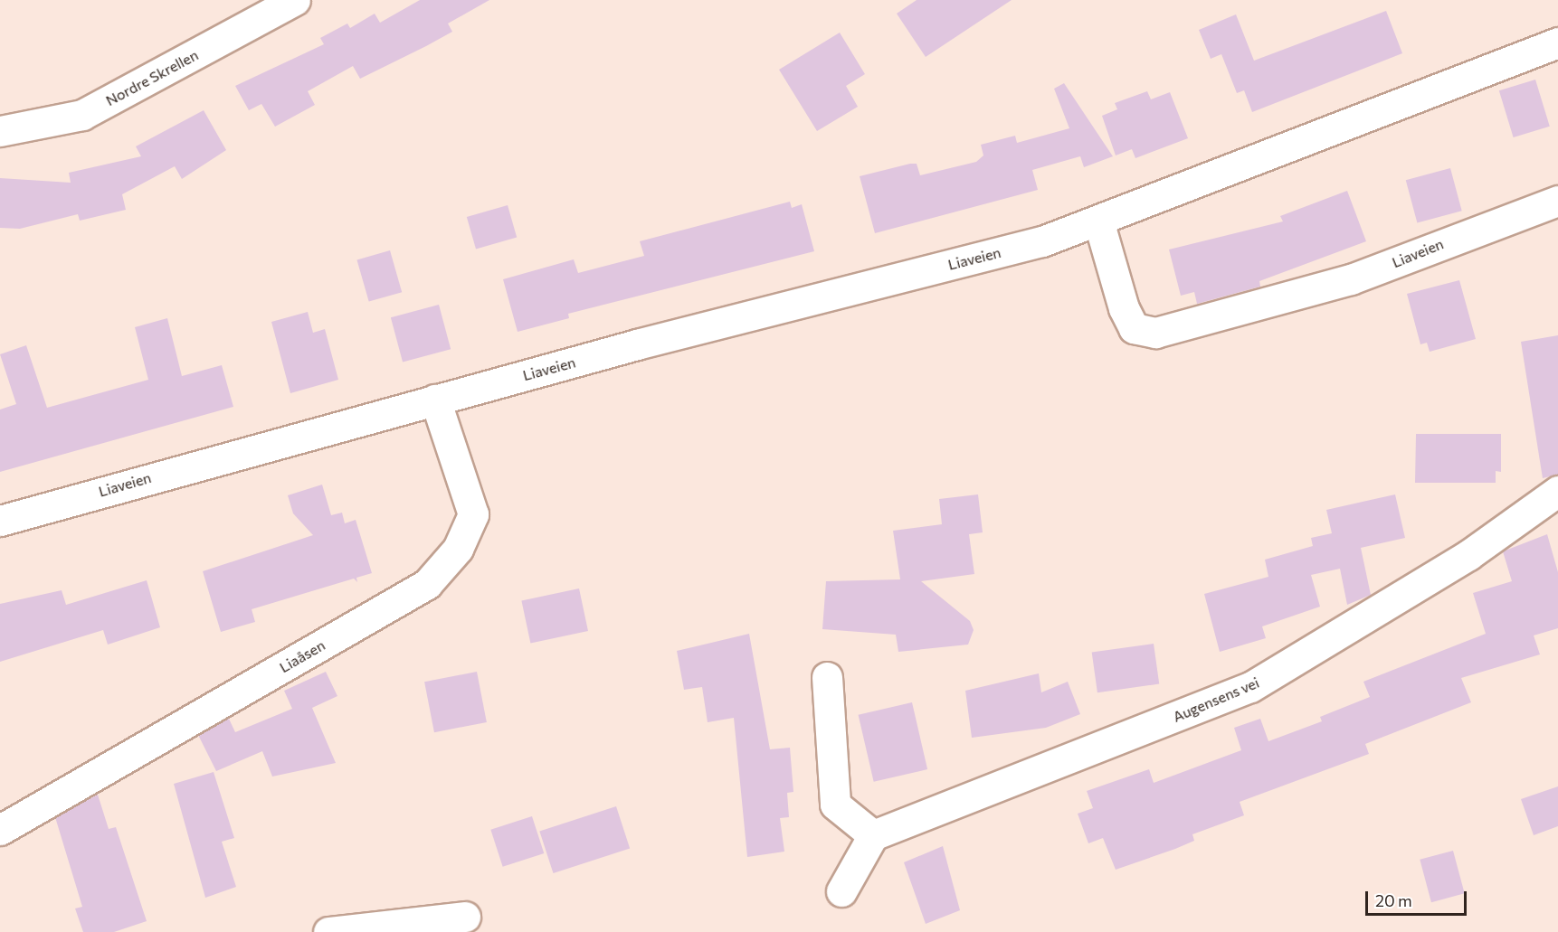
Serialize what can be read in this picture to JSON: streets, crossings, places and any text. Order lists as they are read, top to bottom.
{
  "streets": {
    "street": [
      "Nordre Skrellen",
      "Liaveien",
      "Liaåsen",
      "Augensens vei"
    ]
  },
  "crossings": [
    ["Liaveien", "Liaåsen"]
  ],
  "scale_bar": "20 m"
}
